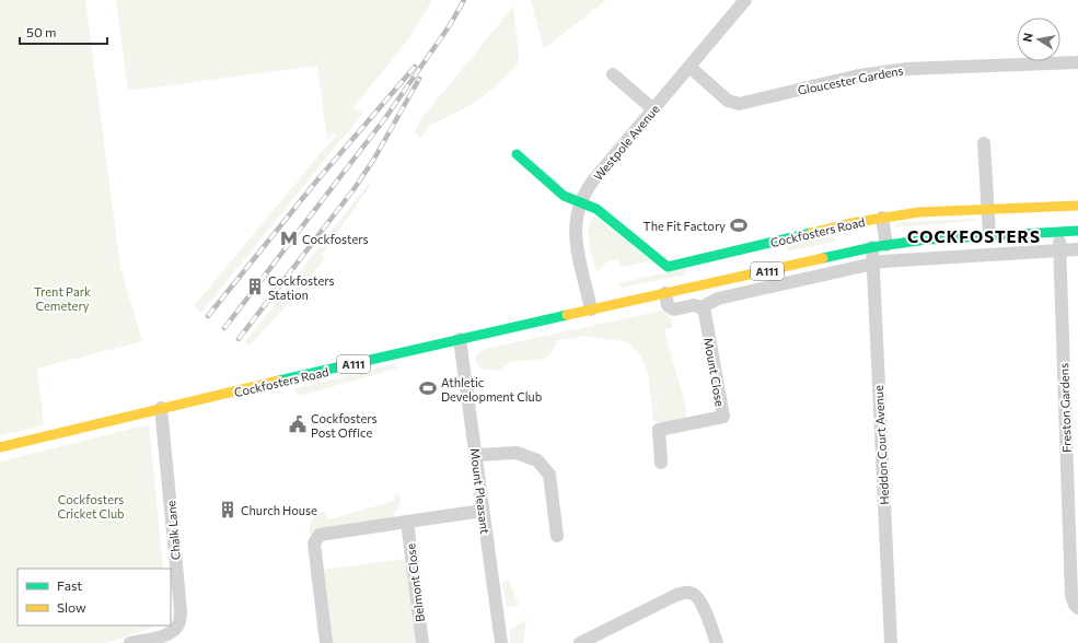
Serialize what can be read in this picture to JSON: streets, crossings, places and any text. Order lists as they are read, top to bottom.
{
  "streets": {
    "main road": ["Cockfosters Road", "A111"],
    "street": [
      "Gloucester Gardens",
      "Westpole Avenue",
      "Mount Close",
      "Freston Gardens",
      "Heddon Court Avenue",
      "Mount Pleasant",
      "Chalk Lane",
      "Belmont Close"
    ]
  },
  "crossings": [
    ["Gloucester Gardens", "Westpole Avenue"],
    ["Westpole Avenue", "Cockfosters Road"],
    ["Cockfosters Road", "Freston Gardens"],
    ["Cockfosters Road", "Heddon Court Avenue"],
    ["Cockfosters Road", "Mount Pleasant"],
    ["Cockfosters Road", "Chalk Lane"]
  ],
  "districts": ["COCKFOSTERS"],
  "parks": ["Trent Park Cemetery", "Cockfosters Cricket Club"],
  "places": {
    "sports": ["The Fit Factory", "Athletic Development Club"],
    "metro station": ["Cockfosters"],
    "building": ["Cockfosters Station", "Church House"],
    "public building": ["Cockfosters Post Office"]
  },
  "legend": ["Fast", "Slow"],
  "scale_bar": "50 m",
  "north": "left"
}
